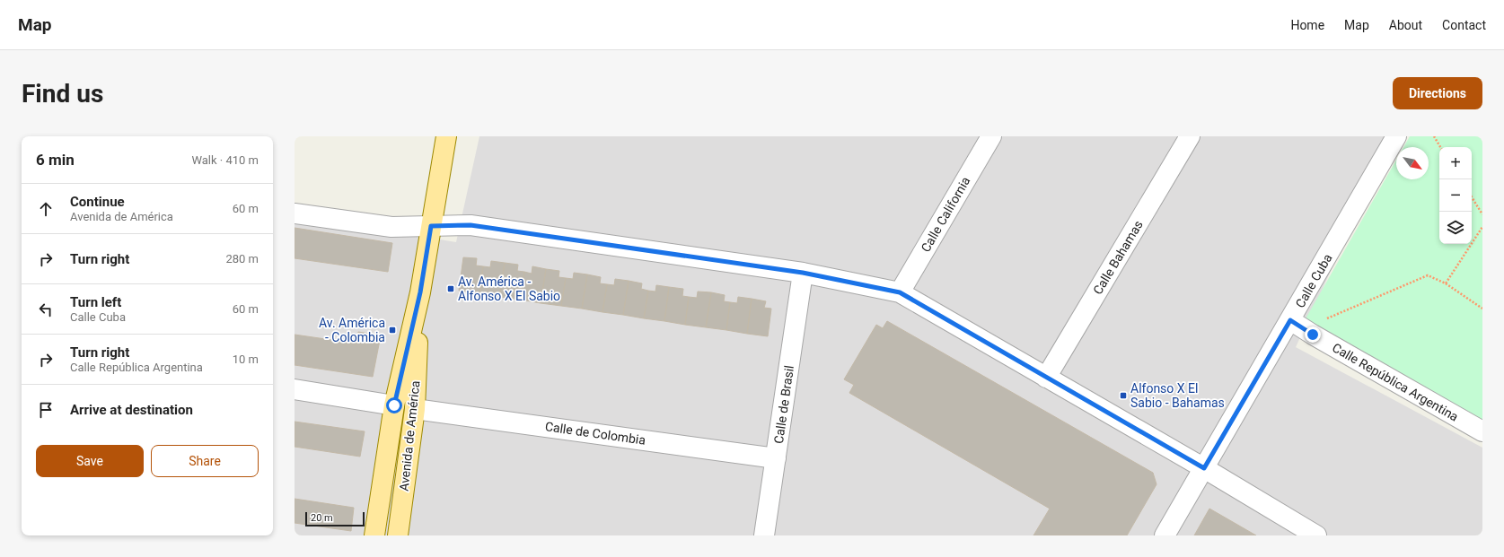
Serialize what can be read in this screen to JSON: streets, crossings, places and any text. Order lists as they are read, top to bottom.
{
  "streets": {
    "main road": ["Avenida de América"],
    "street": [
      "Calle California",
      "Calle Bahamas",
      "Calle Cuba",
      "Calle República Argentina",
      "Calle de Brasil",
      "Calle de Colombia"
    ]
  },
  "crossings": [
    ["Calle Cuba", "Calle República Argentina"],
    ["Calle de Brasil", "Calle de Colombia"],
    ["Calle de Colombia", "Avenida de América"]
  ],
  "places": {
    "transit": ["Av. América - Alfonso X El Sabio", "Av. América - Colombia", "Alfonso X El Sabio - Bahamas"]
  },
  "scale_bar": "20 m",
  "north": "bottom right",
  "page": {
    "header": "Map",
    "nav": [
      "Home",
      "Map",
      "About",
      "Contact"
    ],
    "buttons": [
      "Directions",
      ["Save", "Share"]
    ],
    "title": "Find us",
    "heading": ["6 min", "Walk · 410 m"],
    "map_buttons": ["+", "−"],
    "list": [
      ["Continue", "Avenida de América", "60 m"],
      ["Turn right", "280 m"],
      ["Turn left", "Calle Cuba", "60 m"],
      ["Turn right", "Calle República Argentina", "10 m"],
      "Arrive at destination"
    ],
    "scale": "20 m"
  }
}
